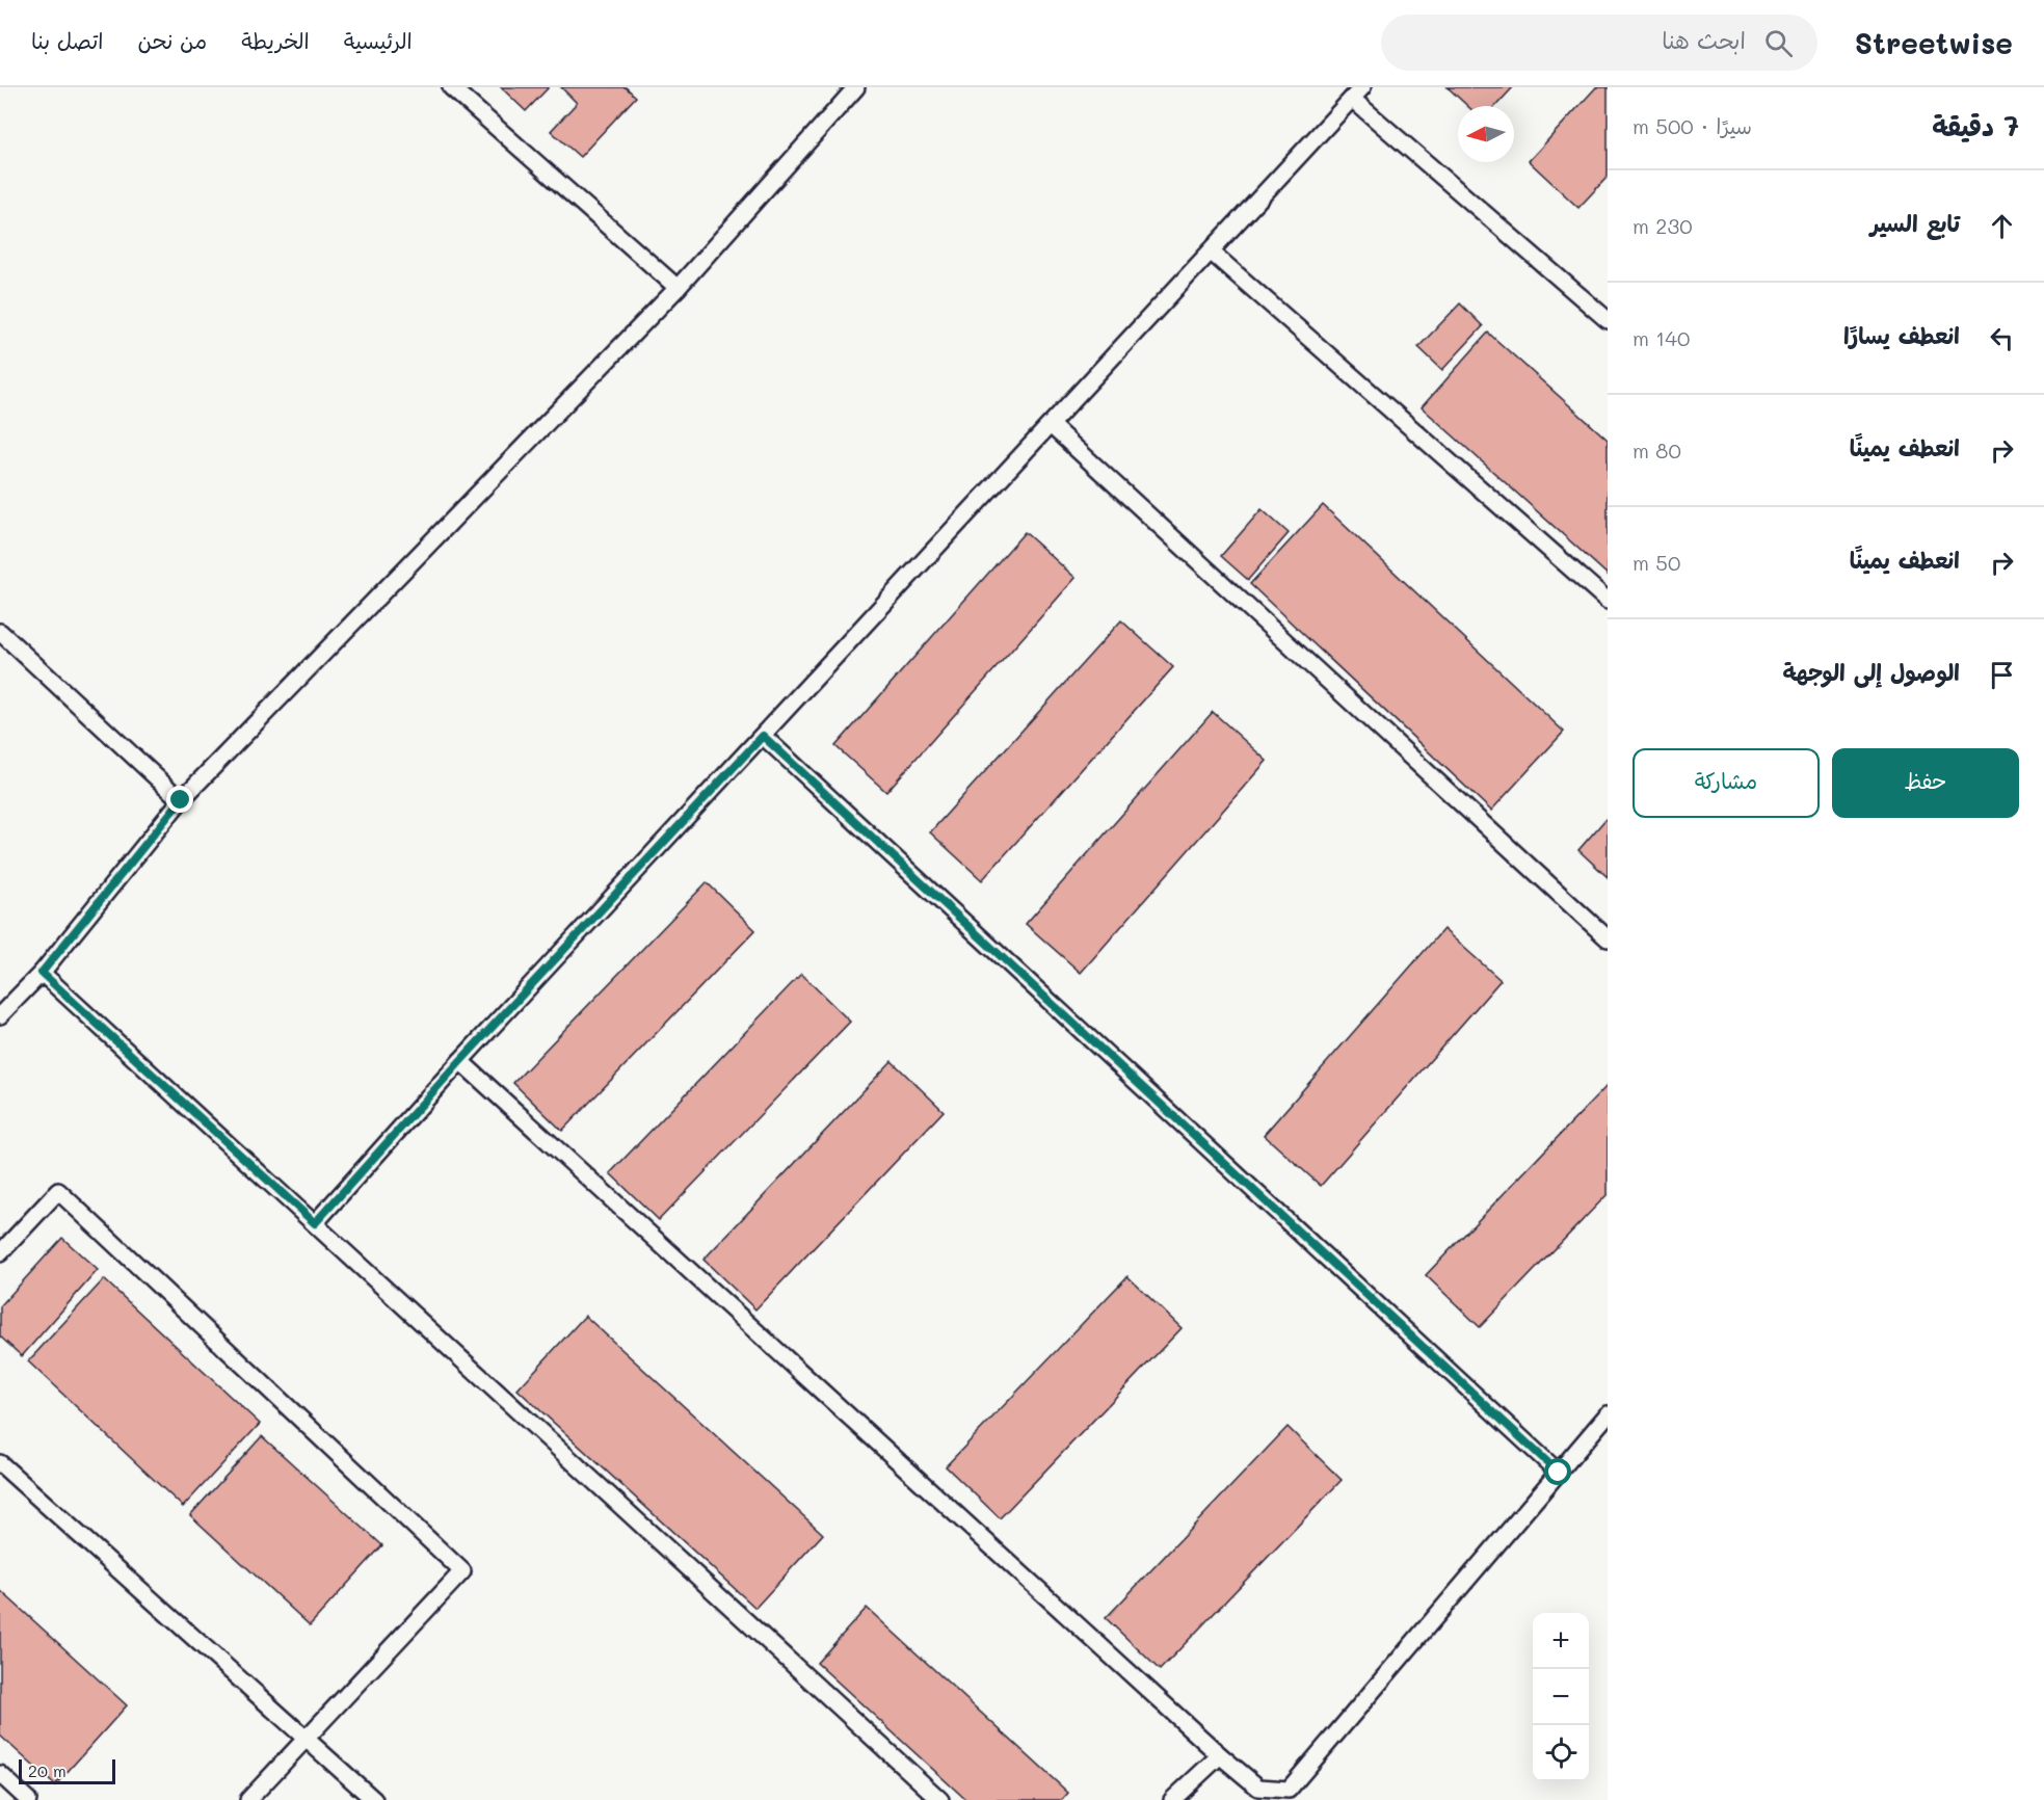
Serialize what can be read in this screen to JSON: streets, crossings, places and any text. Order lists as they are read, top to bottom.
{
  "scale_bar": "20 m",
  "north": "left",
  "page": {
    "header": "Streetwise",
    "search": "ابحث هنا",
    "nav": [
      "الرئيسية",
      "الخريطة",
      "من نحن",
      "اتصل بنا"
    ],
    "heading": ["7 دقيقة", "سيرًا · 500 m"],
    "list": [
      ["تابع السير", "230 m"],
      ["انعطف يسارًا", "140 m"],
      ["انعطف يمينًا", "80 m"],
      ["انعطف يمينًا", "50 m"],
      "الوصول إلى الوجهة"
    ],
    "buttons": ["حفظ", "مشاركة"],
    "map_buttons": ["+", "−"],
    "scale": "20 m"
  }
}
